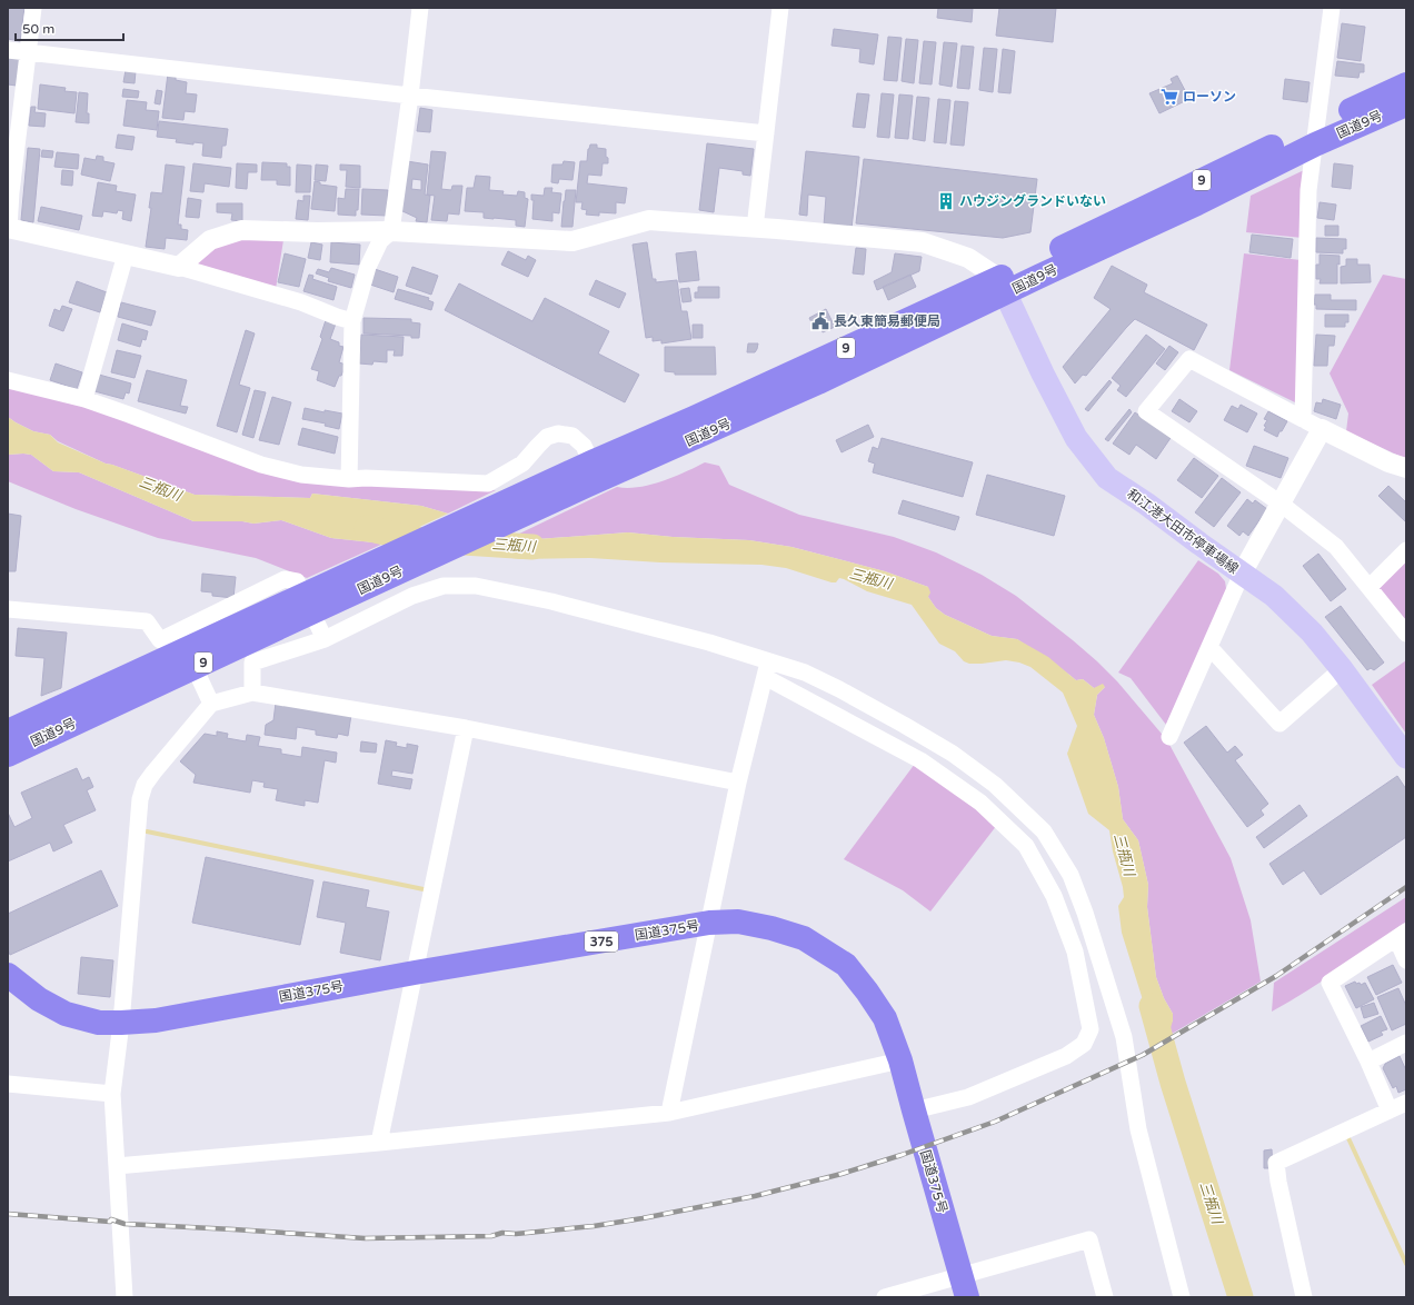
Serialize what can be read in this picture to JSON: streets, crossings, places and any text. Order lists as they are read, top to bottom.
{
  "streets": {
    "highway": [
      "国道9号",
      "9",
      "国道375号",
      "375"
    ],
    "main road": ["和江港大田市停車場線"]
  },
  "crossings": [
    ["国道9号", "和江港大田市停車場線"]
  ],
  "water": ["三瓶川"],
  "places": {
    "supermarket": ["ローソン"],
    "building": ["ハウジングランドいない"],
    "public building": ["長久東簡易郵便局"]
  },
  "scale_bar": "50 m"
}
